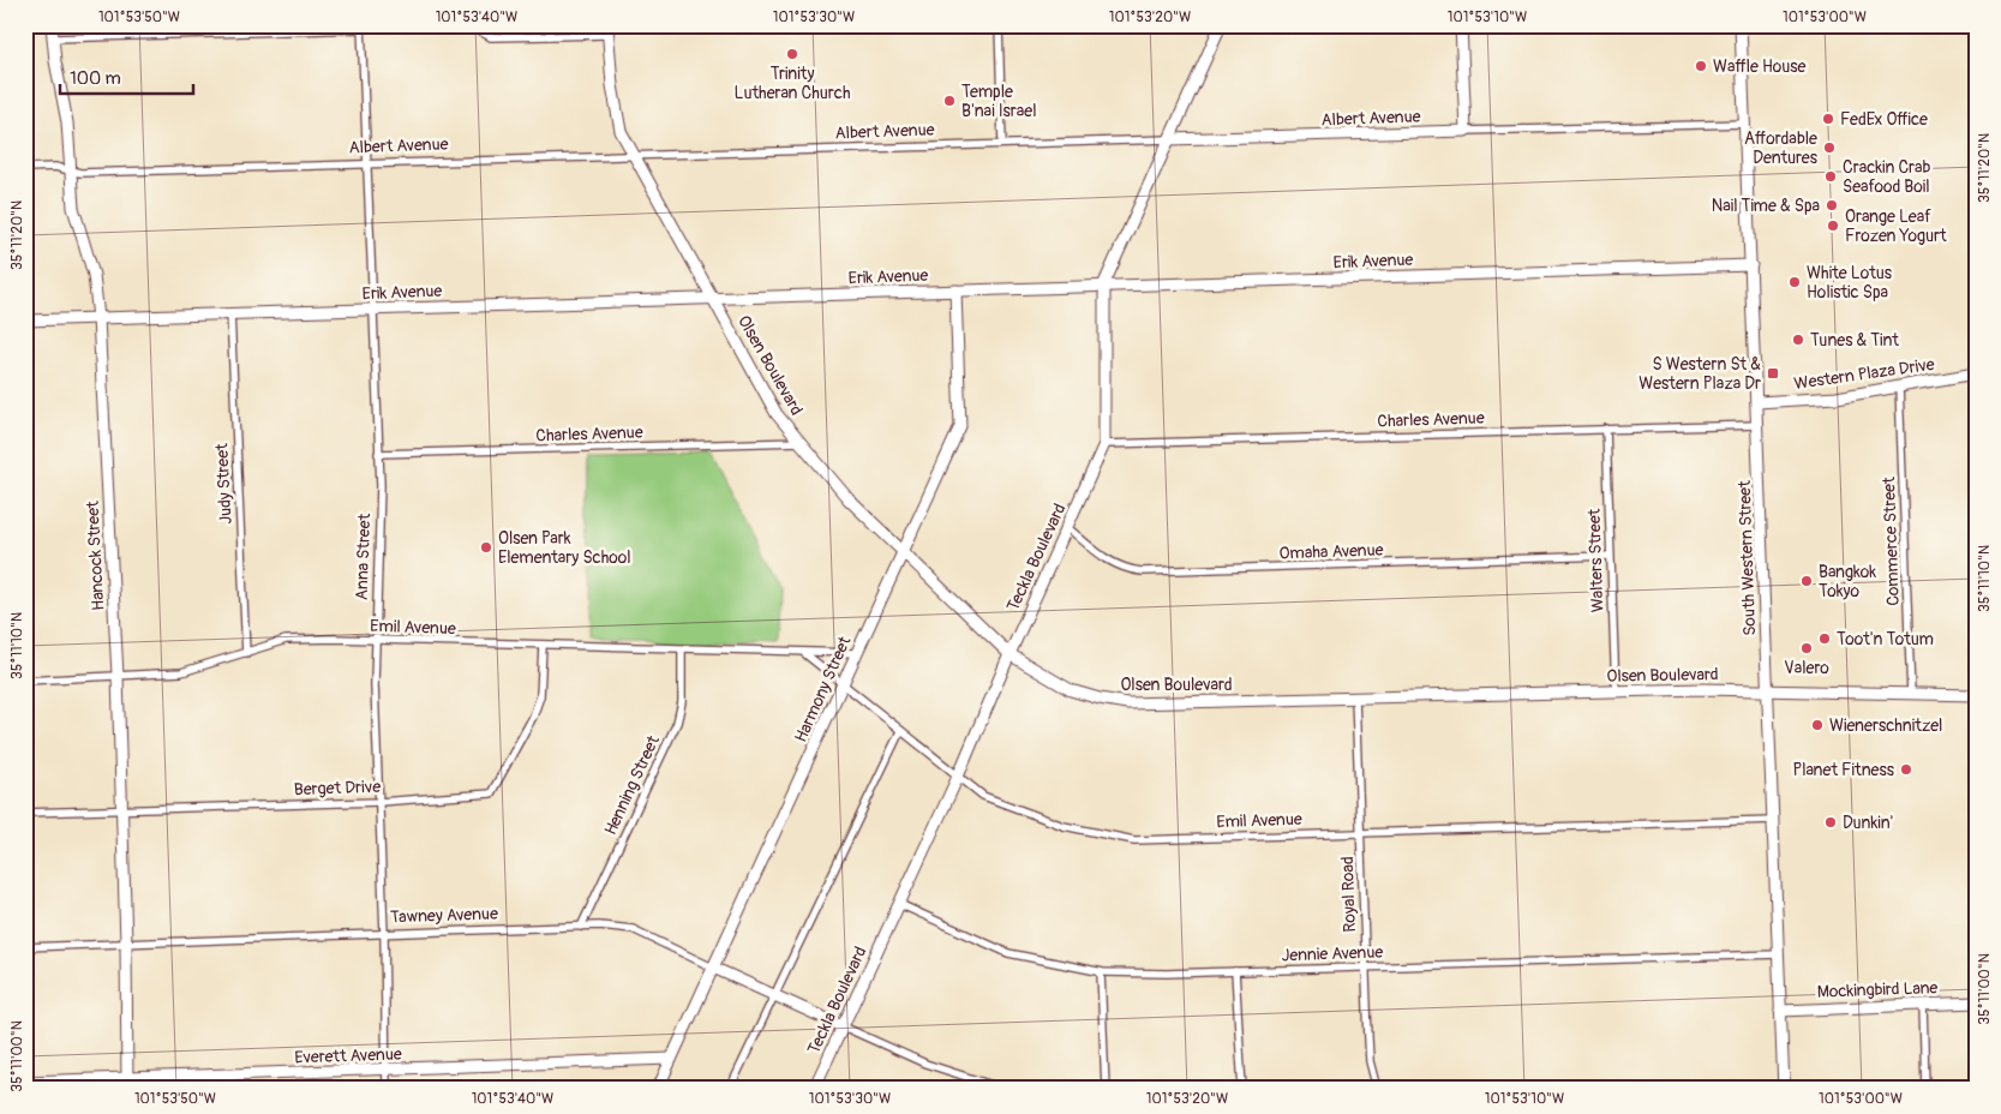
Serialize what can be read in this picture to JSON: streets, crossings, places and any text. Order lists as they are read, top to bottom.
{
  "streets": {
    "street": [
      "Albert Avenue",
      "Erik Avenue",
      "Olsen Boulevard",
      "Western Plaza Drive",
      "Charles Avenue",
      "Judy Street",
      "Commerce Street",
      "Omaha Avenue",
      "Hancock Street",
      "Anna Street",
      "Teckla Boulevard",
      "South Western Street",
      "Walters Street",
      "Emil Avenue",
      "Harmony Street",
      "Henning Street",
      "Berget Drive",
      "Royal Road",
      "Tawney Avenue",
      "Jennie Avenue",
      "Mockingbird Lane",
      "Everett Avenue"
    ]
  },
  "crossings": [
    ["Albert Avenue", "Olsen Boulevard"],
    ["Albert Avenue", "Hancock Street"],
    ["Albert Avenue", "Anna Street"],
    ["Albert Avenue", "Teckla Boulevard"],
    ["Albert Avenue", "South Western Street"],
    ["Erik Avenue", "Olsen Boulevard"],
    ["Erik Avenue", "Judy Street"],
    ["Erik Avenue", "Hancock Street"],
    ["Erik Avenue", "Anna Street"],
    ["Erik Avenue", "Teckla Boulevard"],
    ["Erik Avenue", "South Western Street"],
    ["Erik Avenue", "Harmony Street"],
    ["Olsen Boulevard", "Charles Avenue"],
    ["Olsen Boulevard", "Commerce Street"],
    ["Olsen Boulevard", "Teckla Boulevard"],
    ["Olsen Boulevard", "South Western Street"],
    ["Olsen Boulevard", "Walters Street"],
    ["Olsen Boulevard", "Harmony Street"],
    ["Olsen Boulevard", "Royal Road"],
    ["Western Plaza Drive", "Commerce Street"],
    ["Western Plaza Drive", "South Western Street"],
    ["Charles Avenue", "Anna Street"],
    ["Charles Avenue", "Teckla Boulevard"],
    ["Charles Avenue", "South Western Street"],
    ["Charles Avenue", "Walters Street"],
    ["Judy Street", "Emil Avenue"],
    ["Omaha Avenue", "Teckla Boulevard"],
    ["Omaha Avenue", "Walters Street"],
    ["Hancock Street", "Emil Avenue"],
    ["Hancock Street", "Berget Drive"],
    ["Hancock Street", "Tawney Avenue"],
    ["Hancock Street", "Everett Avenue"],
    ["Anna Street", "Emil Avenue"],
    ["Anna Street", "Berget Drive"],
    ["Anna Street", "Tawney Avenue"],
    ["Anna Street", "Everett Avenue"],
    ["Teckla Boulevard", "Emil Avenue"],
    ["Teckla Boulevard", "Tawney Avenue"],
    ["Teckla Boulevard", "Jennie Avenue"],
    ["South Western Street", "Emil Avenue"],
    ["South Western Street", "Jennie Avenue"],
    ["South Western Street", "Mockingbird Lane"],
    ["Emil Avenue", "Harmony Street"],
    ["Emil Avenue", "Henning Street"],
    ["Emil Avenue", "Berget Drive"],
    ["Emil Avenue", "Royal Road"],
    ["Harmony Street", "Tawney Avenue"],
    ["Harmony Street", "Everett Avenue"],
    ["Henning Street", "Tawney Avenue"],
    ["Royal Road", "Jennie Avenue"]
  ],
  "places": {
    "other": [
      "Trinity Lutheran Church",
      "Waffle House",
      "Temple B'nai Israel",
      "FedEx Office",
      "Affordable Dentures",
      "Crackin Crab Seafood Boil",
      "Nail Time & Spa",
      "Orange Leaf Frozen Yogurt",
      "White Lotus Holistic Spa",
      "Tunes & Tint",
      "Olsen Park Elementary School",
      "Bangkok Tokyo",
      "Toot'n Totum",
      "Valero",
      "Wienerschnitzel",
      "Planet Fitness",
      "Dunkin'"
    ],
    "transit": ["S Western St & Western Plaza Dr"]
  },
  "scale_bar": "100 m",
  "coordinates": [
    "101°53'50\"W",
    "101°53'40\"W",
    "101°53'30\"W",
    "101°53'20\"W",
    "101°53'10\"W",
    "101°53'00\"W",
    "35°11'20\"N",
    "35°11'10\"N",
    "35°11'00\"N"
  ]
}
